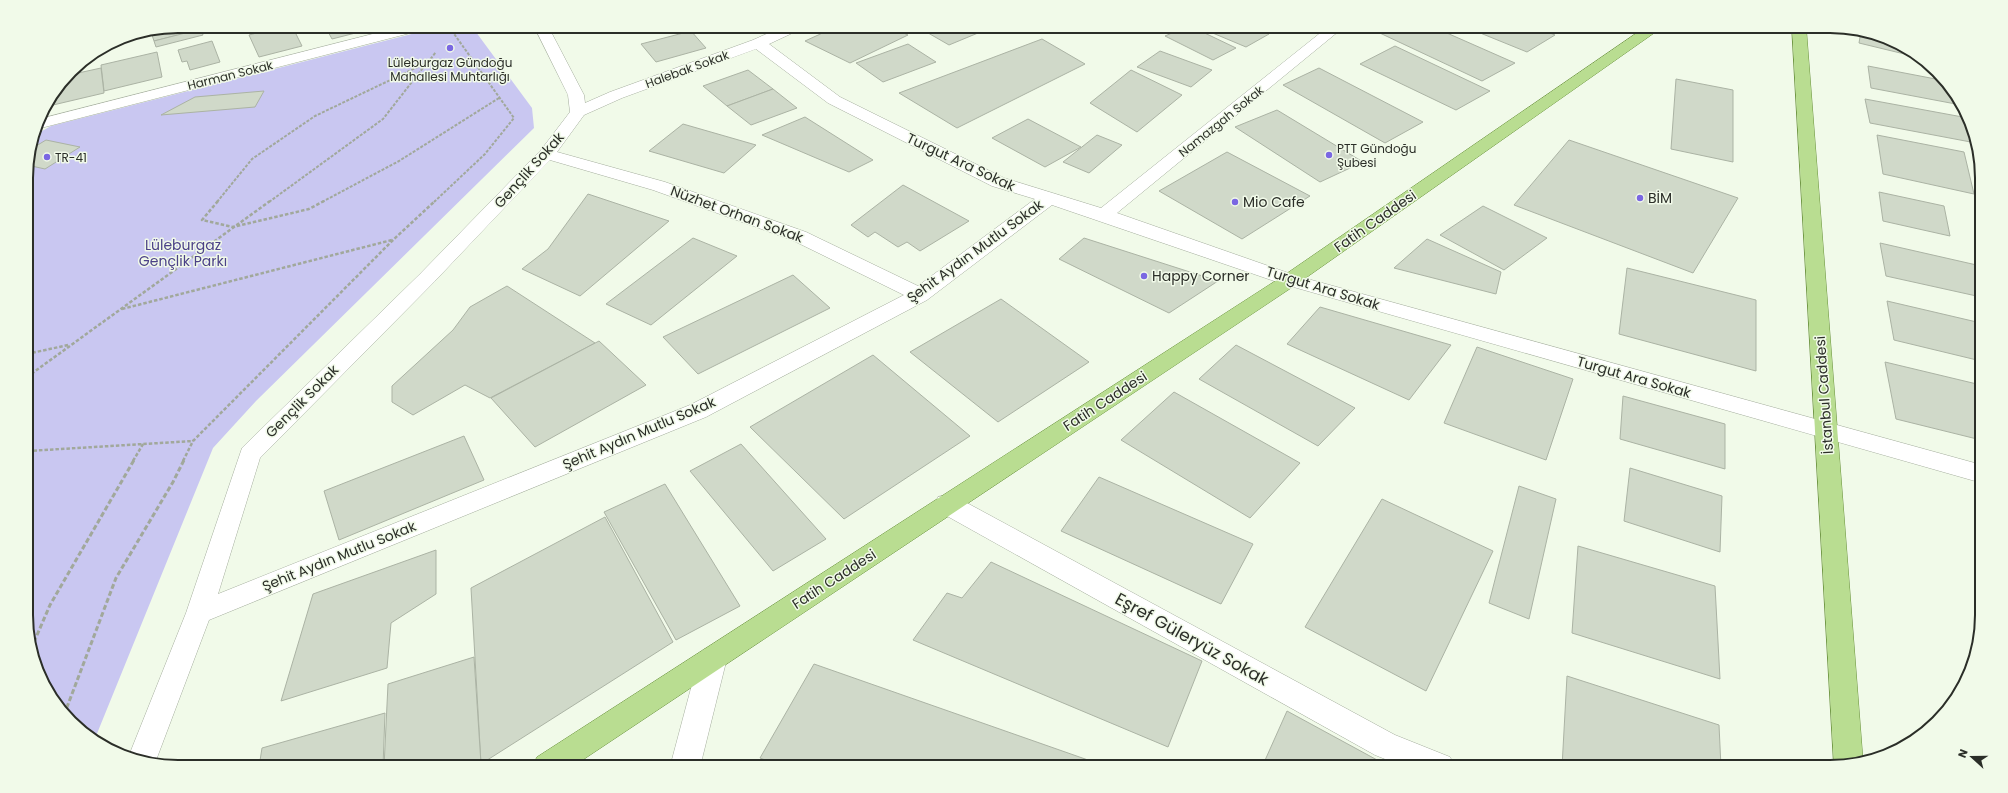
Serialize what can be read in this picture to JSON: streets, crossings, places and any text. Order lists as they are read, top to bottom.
{
  "streets": {
    "main road": ["Fatih Caddesi", "İstanbul Caddesi"],
    "street": [
      "Halebak Sokak",
      "Harman Sokak",
      "Namazgah Sokak",
      "Turgut Ara Sokak",
      "Gençlik Sokak",
      "Nüzhet Orhan Sokak",
      "Şehit Aydın Mutlu Sokak",
      "Eşref Güleryüz Sokak"
    ]
  },
  "crossings": [
    ["Halebak Sokak", "Turgut Ara Sokak"],
    ["Halebak Sokak", "Gençlik Sokak"],
    ["Namazgah Sokak", "Turgut Ara Sokak"],
    ["Turgut Ara Sokak", "Fatih Caddesi"],
    ["Turgut Ara Sokak", "Şehit Aydın Mutlu Sokak"],
    ["Turgut Ara Sokak", "İstanbul Caddesi"],
    ["Gençlik Sokak", "Nüzhet Orhan Sokak"],
    ["Gençlik Sokak", "Şehit Aydın Mutlu Sokak"],
    ["Nüzhet Orhan Sokak", "Şehit Aydın Mutlu Sokak"],
    ["Fatih Caddesi", "Eşref Güleryüz Sokak"]
  ],
  "parks": ["Lüleburgaz Gençlik Parkı"],
  "places": [
    "Lüleburgaz Gündoğu Mahallesi Muhtarlığı",
    "PTT Gündoğu Şubesi",
    "TR-41",
    "BİM",
    "Mio Cafe",
    "Happy Corner"
  ],
  "north": "left"
}
